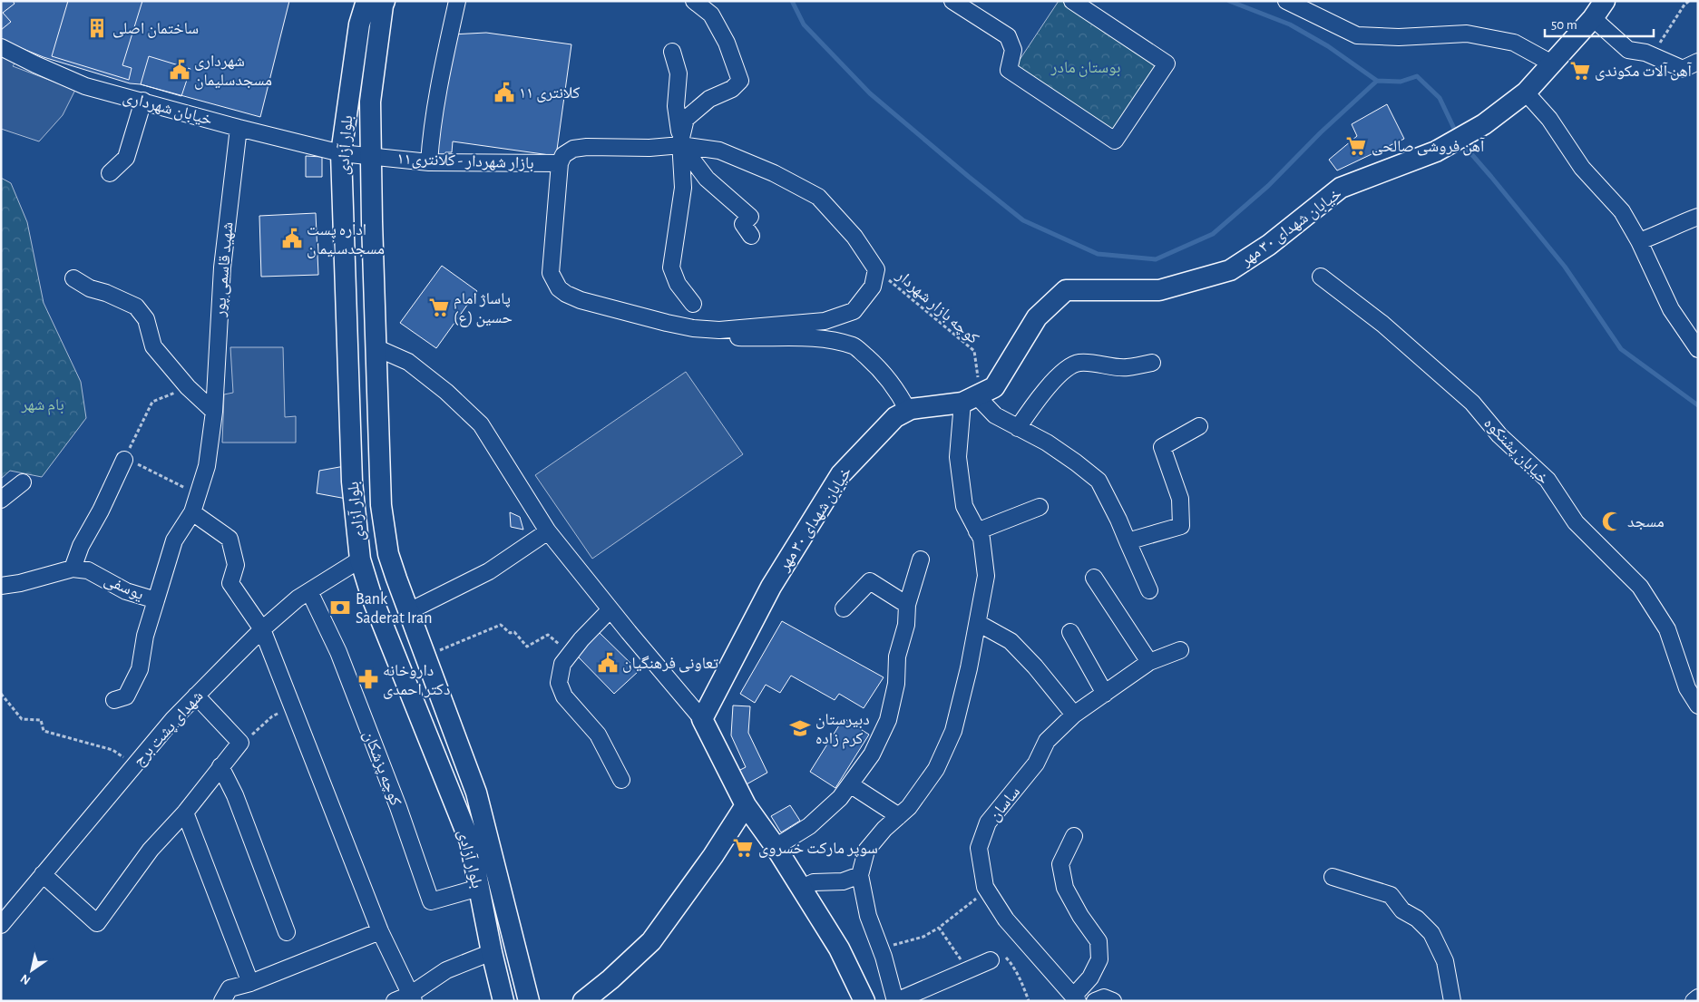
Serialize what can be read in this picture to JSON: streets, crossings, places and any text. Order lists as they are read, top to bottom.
{
  "streets": {
    "main road": ["بلوار آزادی", "خیابان شهدای ۳۰ مهر"],
    "street": [
      "خیابان شهرداری",
      "بازار شهردار - کلانتری۱۱",
      "شهید قاسمی پور",
      "خیابان پشتکوه",
      "یوسفی",
      "شهدای پشت برج",
      "کوچه پزشکان",
      "ساسان"
    ],
    "path": ["کوچه بازار شهردار"]
  },
  "crossings": [
    ["خیابان شهرداری", "بلوار آزادی"],
    ["خیابان شهرداری", "بازار شهردار - کلانتری۱۱"],
    ["خیابان شهرداری", "شهید قاسمی پور"],
    ["بلوار آزادی", "بازار شهردار - کلانتری۱۱"],
    ["بلوار آزادی", "شهدای پشت برج"],
    ["بلوار آزادی", "کوچه پزشکان"],
    ["خیابان شهدای ۳۰ مهر", "کوچه بازار شهردار"],
    ["شهید قاسمی پور", "یوسفی"],
    ["شهدای پشت برج", "کوچه پزشکان"]
  ],
  "parks": ["بوستان مادر", "بام شهر"],
  "places": {
    "building": ["ساختمان اصلی"],
    "public building": [
      "شهرداری مسجدسلیمان",
      "کلانتری ۱۱",
      "اداره پست مسجدسلیمان",
      "تعاونی فرهنگیان"
    ],
    "supermarket": [
      "آهن آلات مکوندی",
      "آهن فروشی صالحی",
      "پاساژ امام حسین (ع)",
      "سوپر مارکت خسروی"
    ],
    "mosque": ["مسجد"],
    "bank": ["Bank Saderat Iran"],
    "pharmacy": ["داروخانه دکتر احمدی"],
    "school or university": ["دبیرستان کرم زاده"]
  },
  "scale_bar": "50 m",
  "north": "bottom left"
}
